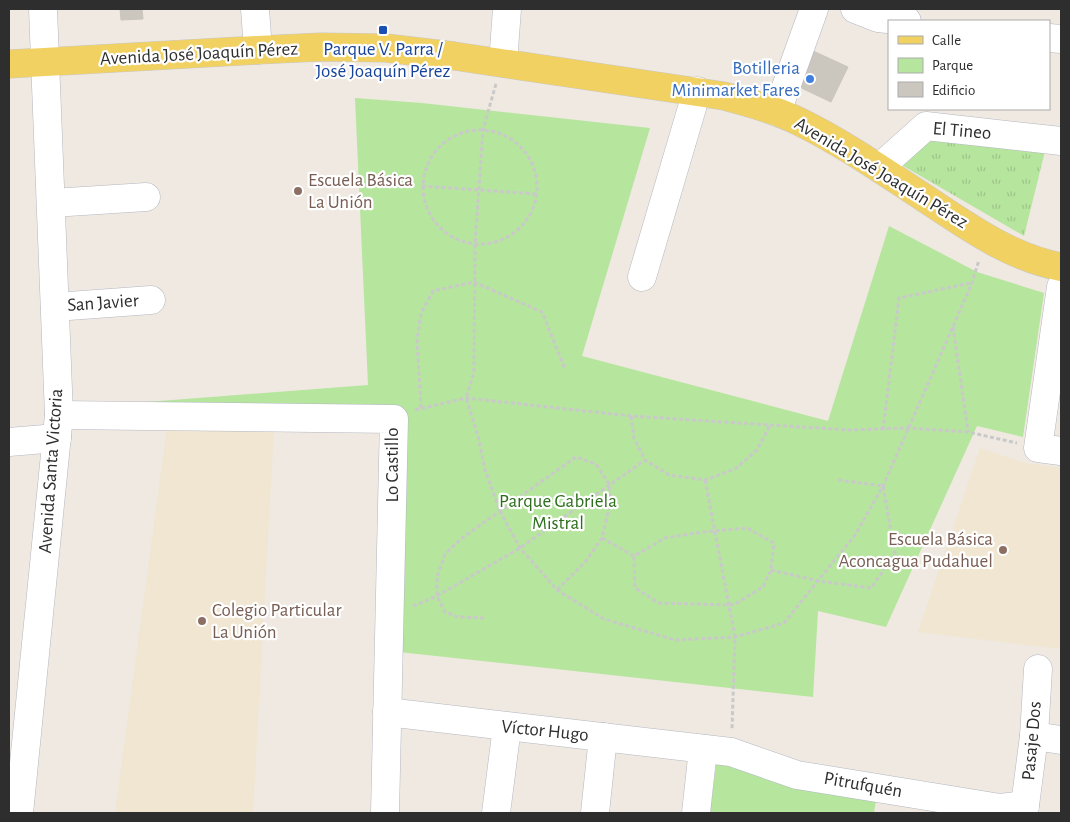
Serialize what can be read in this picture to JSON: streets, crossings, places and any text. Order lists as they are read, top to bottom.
{
  "streets": {
    "main road": ["Avenida José Joaquín Pérez"],
    "street": [
      "El Tineo",
      "San Javier",
      "Lo Castillo",
      "Avenida Santa Victoria",
      "Víctor Hugo",
      "Pasaje Dos",
      "Pitrufquén"
    ]
  },
  "crossings": [
    ["Avenida José Joaquín Pérez", "El Tineo"],
    ["Avenida José Joaquín Pérez", "Avenida Santa Victoria"],
    ["San Javier", "Avenida Santa Victoria"],
    ["Lo Castillo", "Avenida Santa Victoria"],
    ["Lo Castillo", "Víctor Hugo"],
    ["Víctor Hugo", "Pitrufquén"],
    ["Pasaje Dos", "Pitrufquén"]
  ],
  "parks": ["Parque Gabriela Mistral"],
  "places": {
    "transit": ["Parque V. Parra / José Joaquín Pérez"],
    "other": [
      "Botilleria Minimarket Fares",
      "Escuela Básica La Unión",
      "Escuela Básica Aconcagua Pudahuel",
      "Colegio Particular La Unión"
    ]
  },
  "legend": ["Calle", "Parque", "Edificio"]
}
